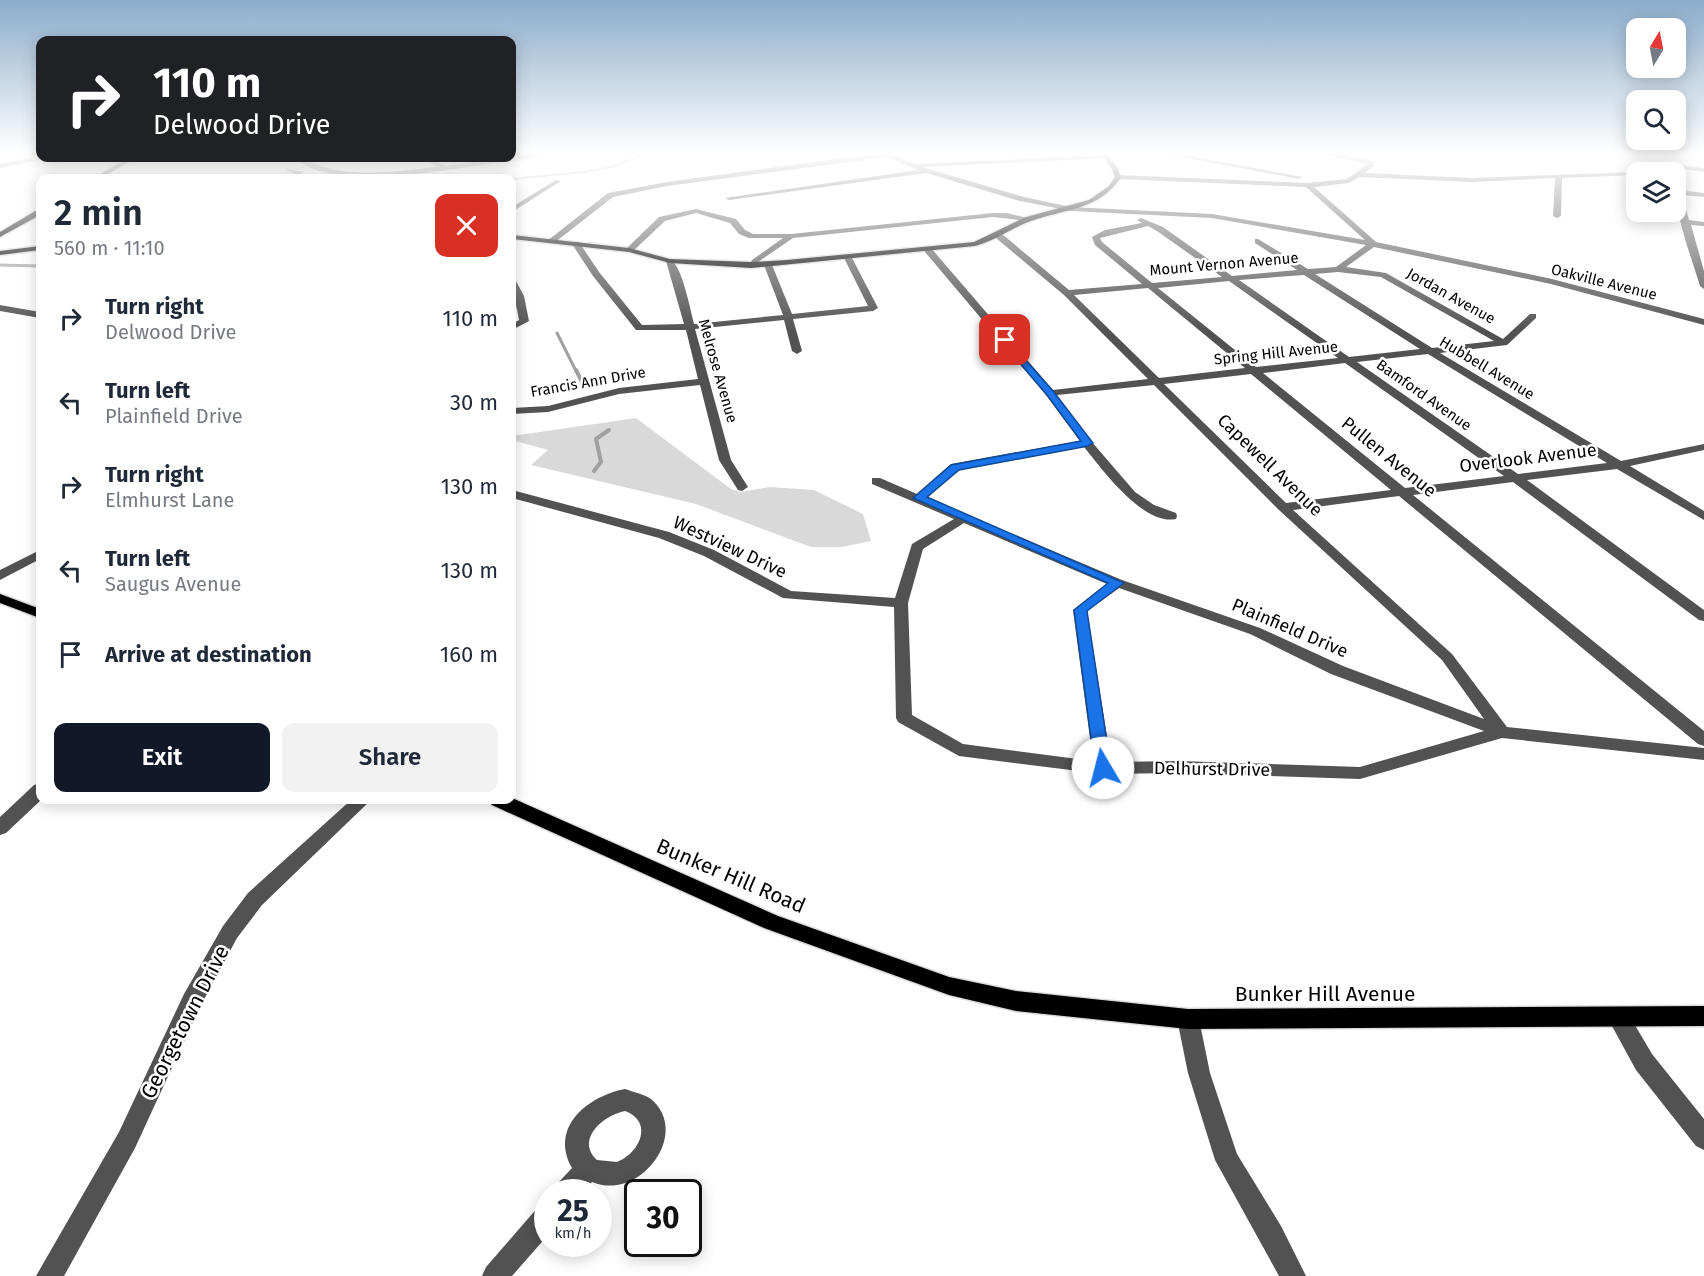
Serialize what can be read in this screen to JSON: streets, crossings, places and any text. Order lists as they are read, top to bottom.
{
  "streets": {
    "main road": ["Bunker Hill Road", "Bunker Hill Avenue"],
    "street": [
      "Mount Vernon Avenue",
      "Oakville Avenue",
      "Jordan Avenue",
      "Spring Hill Avenue",
      "Hubbell Avenue",
      "Melrose Avenue",
      "Francis Ann Drive",
      "Bamford Avenue",
      "Pullen Avenue",
      "Overlook Avenue",
      "Capewell Avenue",
      "Westview Drive",
      "Plainfield Drive",
      "Delhurst Drive",
      "Georgetown Drive"
    ]
  },
  "crossings": [
    ["Mount Vernon Avenue", "Jordan Avenue"],
    ["Mount Vernon Avenue", "Hubbell Avenue"],
    ["Mount Vernon Avenue", "Bamford Avenue"],
    ["Mount Vernon Avenue", "Pullen Avenue"],
    ["Mount Vernon Avenue", "Capewell Avenue"],
    ["Jordan Avenue", "Spring Hill Avenue"],
    ["Spring Hill Avenue", "Hubbell Avenue"],
    ["Spring Hill Avenue", "Bamford Avenue"],
    ["Spring Hill Avenue", "Pullen Avenue"],
    ["Spring Hill Avenue", "Capewell Avenue"],
    ["Hubbell Avenue", "Overlook Avenue"],
    ["Melrose Avenue", "Francis Ann Drive"],
    ["Bamford Avenue", "Pullen Avenue"],
    ["Bamford Avenue", "Overlook Avenue"],
    ["Pullen Avenue", "Overlook Avenue"],
    ["Overlook Avenue", "Capewell Avenue"],
    ["Capewell Avenue", "Plainfield Drive"],
    ["Capewell Avenue", "Delhurst Drive"],
    ["Westview Drive", "Delhurst Drive"],
    ["Plainfield Drive", "Delhurst Drive"],
    ["Bunker Hill Road", "Bunker Hill Avenue"]
  ],
  "north": "top",
  "page": {
    "turn": ["110 m", "Delwood Drive"],
    "heading": ["2 min", "560 m · 11:10"],
    "list": [
      {
        "name": "Turn right",
        "note": "Delwood Drive",
        "value": "110 m"
      },
      {
        "name": "Turn left",
        "note": "Plainfield Drive",
        "value": "30 m"
      },
      {
        "name": "Turn right",
        "note": "Elmhurst Lane",
        "value": "130 m"
      },
      {
        "name": "Turn left",
        "note": "Saugus Avenue",
        "value": "130 m"
      },
      {
        "name": "Arrive at destination",
        "value": "160 m"
      }
    ],
    "buttons": ["Exit", "Share"],
    "speed": "25 km/h",
    "limit": "30"
  }
}
